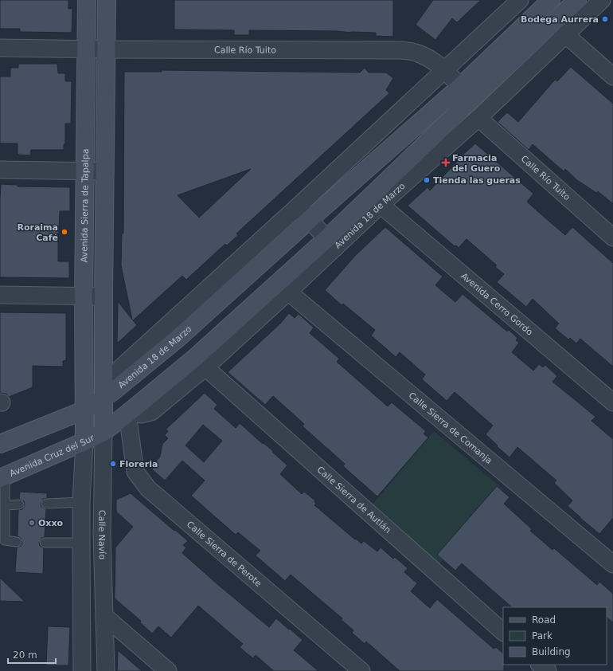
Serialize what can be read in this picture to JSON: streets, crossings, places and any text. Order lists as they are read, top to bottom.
{
  "streets": {
    "main road": [
      "Avenida Sierra de Tapalpa",
      "Avenida 18 de Marzo",
      "Avenida Cruz del Sur",
      "Calle Navío"
    ],
    "street": [
      "Calle Río Tuito",
      "Avenida Cerro Gordo",
      "Calle Sierra de Comanja",
      "Calle Sierra de Autlán",
      "Calle Sierra de Perote"
    ]
  },
  "crossings": [
    ["Calle Río Tuito", "Avenida Sierra de Tapalpa"],
    ["Calle Río Tuito", "Avenida 18 de Marzo"],
    ["Avenida 18 de Marzo", "Avenida Cerro Gordo"],
    ["Avenida 18 de Marzo", "Calle Sierra de Comanja"],
    ["Avenida 18 de Marzo", "Avenida Cruz del Sur"],
    ["Avenida 18 de Marzo", "Calle Sierra de Autlán"],
    ["Avenida 18 de Marzo", "Calle Navío"],
    ["Avenida 18 de Marzo", "Calle Sierra de Perote"],
    ["Avenida Cruz del Sur", "Calle Navío"]
  ],
  "places": {
    "other": [
      "Bodega Aurrera",
      "Tienda las gueras",
      "Roraima Café",
      "Floreria",
      "Oxxo"
    ],
    "health": ["Farmacia del Guero"]
  },
  "legend": ["Road", "Park", "Building"],
  "scale_bar": "20 m"
}
